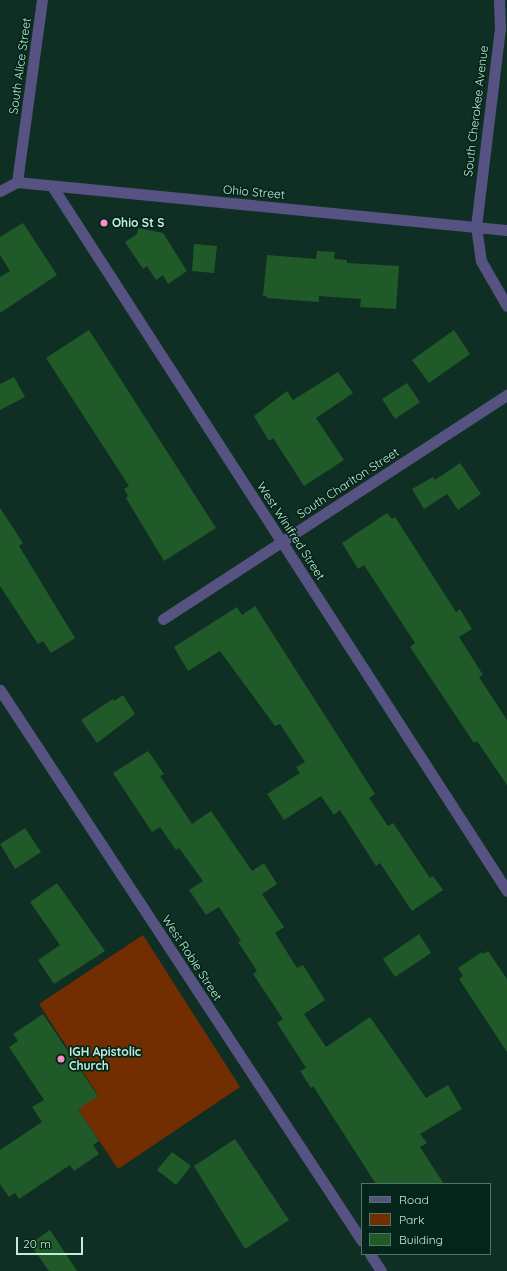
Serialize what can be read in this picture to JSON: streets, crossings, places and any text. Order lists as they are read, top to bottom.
{
  "streets": {
    "street": [
      "South Alice Street",
      "South Cherokee Avenue",
      "Ohio Street",
      "South Charlton Street",
      "West Winifred Street",
      "West Robie Street"
    ]
  },
  "crossings": [
    ["South Alice Street", "Ohio Street"],
    ["South Cherokee Avenue", "Ohio Street"],
    ["Ohio Street", "West Winifred Street"],
    ["South Charlton Street", "West Winifred Street"]
  ],
  "places": ["Ohio St S", "IGH Apistolic Church"],
  "legend": ["Road", "Park", "Building"],
  "scale_bar": "20 m"
}
